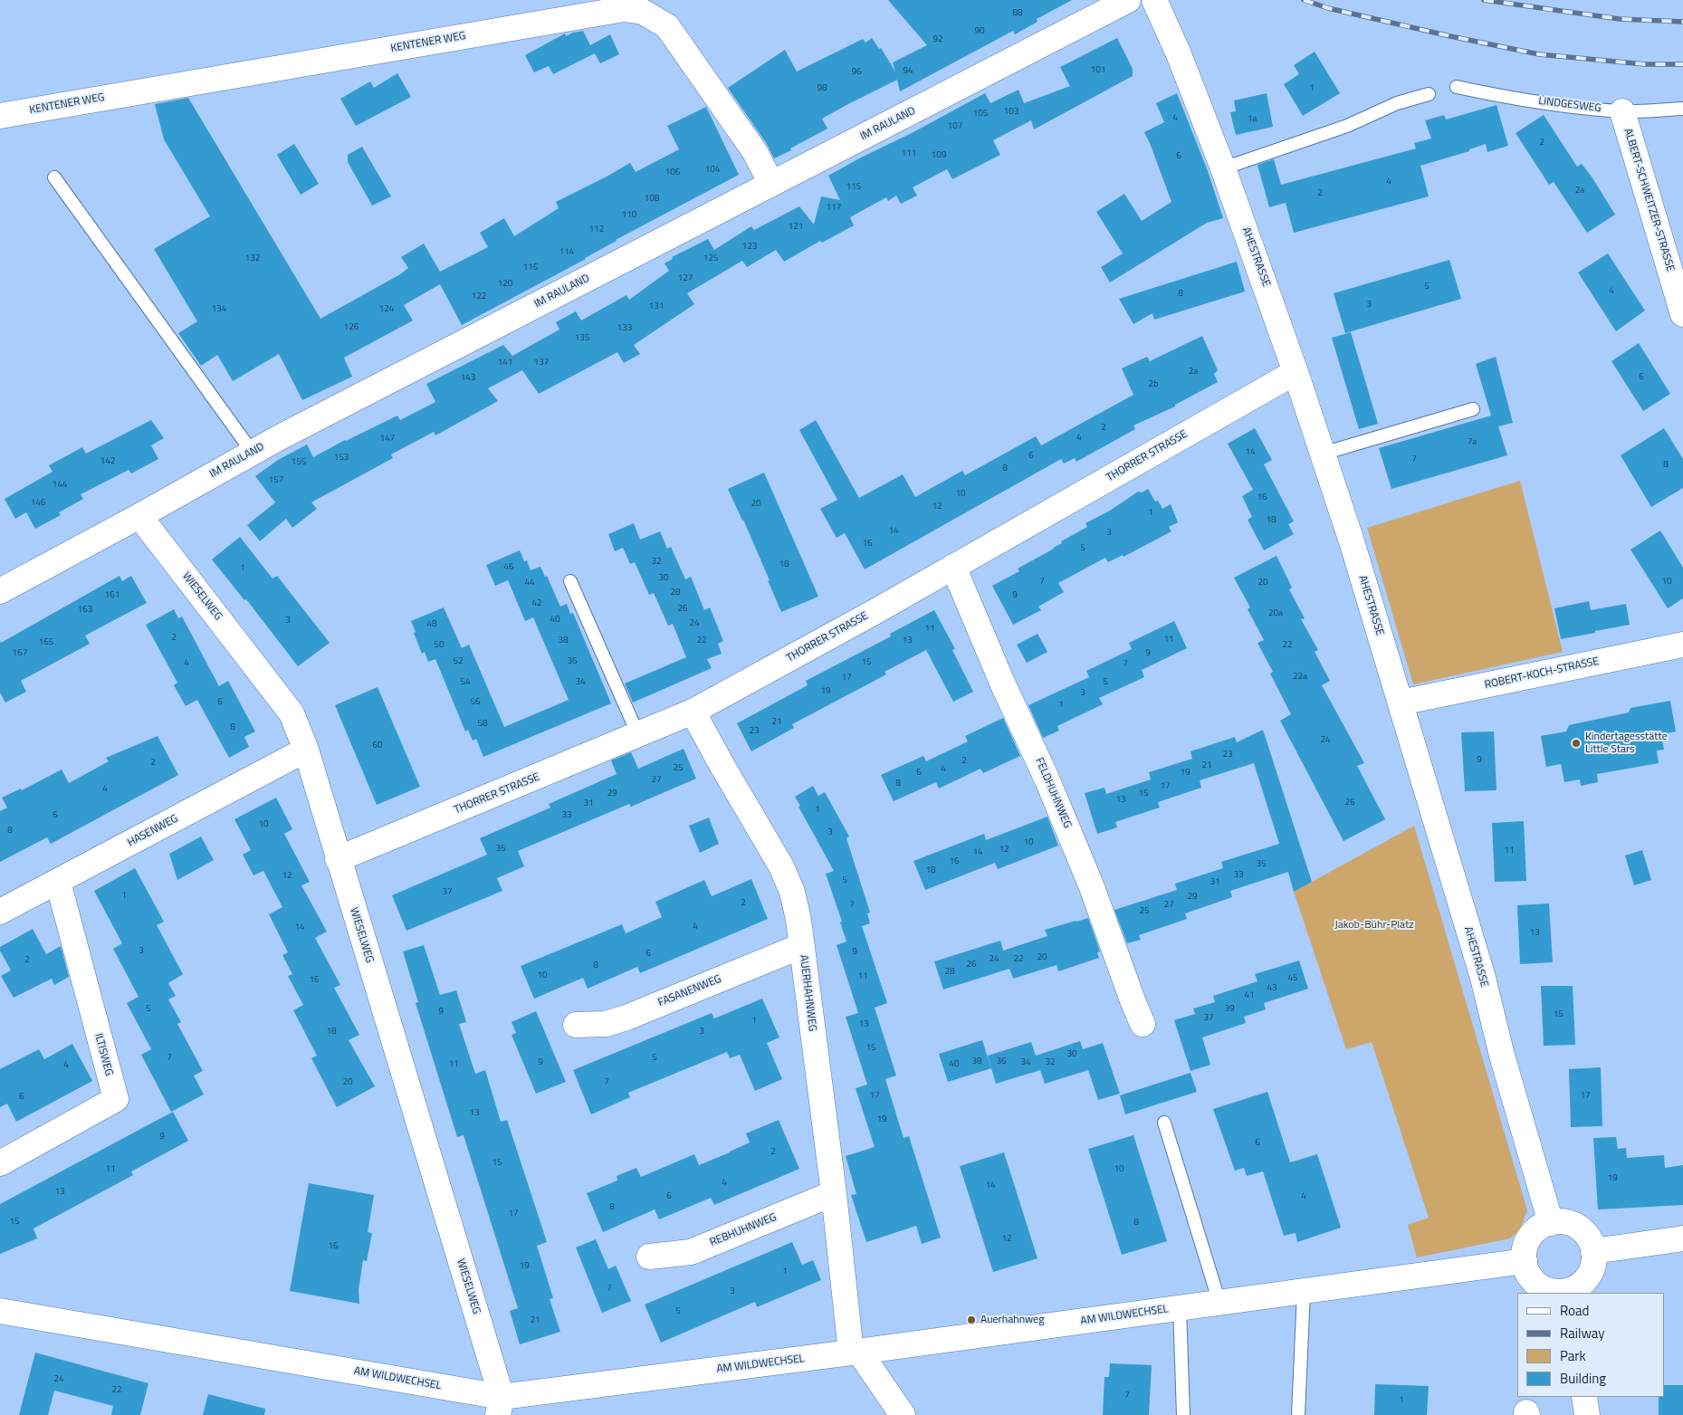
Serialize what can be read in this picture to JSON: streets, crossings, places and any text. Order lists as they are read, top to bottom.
{
  "streets": {
    "street": [
      "KENTENER WEG",
      "IM RAULAND",
      "ALBERT-SCHWEITZER-STRASSE",
      "AHESTRASSE",
      "THORRER STRASSE",
      "WIESELWEG",
      "ROBERT-KOCH-STRASSE",
      "FELDHUHNWEG",
      "HASENWEG",
      "FASANENWEG",
      "AUERHAHNWEG",
      "ILTISWEG",
      "REBHUHNWEG",
      "AM WILDWECHSEL"
    ],
    "lane": ["LINDGESWEG"]
  },
  "crossings": [
    ["KENTENER WEG", "IM RAULAND"],
    ["LINDGESWEG", "ALBERT-SCHWEITZER-STRASSE"],
    ["IM RAULAND", "WIESELWEG"],
    ["AHESTRASSE", "THORRER STRASSE"],
    ["AHESTRASSE", "ROBERT-KOCH-STRASSE"],
    ["AHESTRASSE", "AM WILDWECHSEL"],
    ["THORRER STRASSE", "WIESELWEG"],
    ["THORRER STRASSE", "FELDHUHNWEG"],
    ["THORRER STRASSE", "AUERHAHNWEG"],
    ["WIESELWEG", "HASENWEG"],
    ["WIESELWEG", "AM WILDWECHSEL"],
    ["HASENWEG", "ILTISWEG"],
    ["FASANENWEG", "AUERHAHNWEG"],
    ["AUERHAHNWEG", "REBHUHNWEG"],
    ["AUERHAHNWEG", "AM WILDWECHSEL"]
  ],
  "parks": ["Jakob-Bühr-Platz"],
  "places": ["Kindertagesstätte Little Stars", "Auerhahnweg"],
  "house_numbers": [
    "88",
    "90",
    "92",
    "101",
    "94",
    "96",
    "98",
    "1",
    "103",
    "105",
    "4",
    "1a",
    "107",
    "2",
    "111",
    "109",
    "6",
    "104",
    "106",
    "4",
    "115",
    "2a",
    "2",
    "108",
    "117",
    "110",
    "121",
    "112",
    "123",
    "114",
    "132",
    "125",
    "116",
    "127",
    "120",
    "5",
    "4",
    "8",
    "122",
    "3",
    "131",
    "134",
    "124",
    "126",
    "133",
    "135",
    "141",
    "137",
    "2a",
    "6",
    "143",
    "2b",
    "2",
    "4",
    "147",
    "7a",
    "14",
    "6",
    "153",
    "7",
    "142",
    "155",
    "8",
    "8",
    "157",
    "144",
    "10",
    "16",
    "146",
    "20",
    "12",
    "1",
    "18",
    "14",
    "3",
    "16",
    "5",
    "32",
    "18",
    "46",
    "1",
    "30",
    "7",
    "10",
    "44",
    "20",
    "28",
    "161",
    "9",
    "42",
    "26",
    "163",
    "20a",
    "40",
    "3",
    "24",
    "48",
    "11",
    "2",
    "11",
    "38",
    "22",
    "13",
    "165",
    "50",
    "22",
    "167",
    "9",
    "52",
    "36",
    "15",
    "4",
    "7",
    "22a",
    "17",
    "54",
    "34",
    "5",
    "19",
    "3",
    "6",
    "56",
    "1",
    "21",
    "58",
    "8",
    "23",
    "24",
    "60",
    "23",
    "9",
    "2",
    "2",
    "21",
    "25",
    "4",
    "6",
    "19",
    "27",
    "8",
    "17",
    "4",
    "29",
    "15",
    "13",
    "26",
    "31",
    "1",
    "6",
    "33",
    "10",
    "8",
    "3",
    "10",
    "35",
    "12",
    "11",
    "14",
    "16",
    "35",
    "18",
    "33",
    "12",
    "5",
    "31",
    "37",
    "1",
    "29",
    "2",
    "7",
    "27",
    "25",
    "4",
    "14",
    "13",
    "3",
    "9",
    "6",
    "20",
    "24",
    "22",
    "2",
    "26",
    "8",
    "28",
    "10",
    "11",
    "45",
    "16",
    "43",
    "41",
    "5",
    "39",
    "9",
    "15",
    "37",
    "1",
    "13",
    "18",
    "3",
    "15",
    "30",
    "7",
    "5",
    "38",
    "36",
    "9",
    "34",
    "32",
    "11",
    "40",
    "4",
    "20",
    "7",
    "17",
    "17",
    "6",
    "13",
    "19",
    "9",
    "6",
    "2",
    "15",
    "11",
    "10",
    "19",
    "4",
    "14",
    "13",
    "6",
    "4",
    "8",
    "17",
    "15",
    "8",
    "12",
    "16",
    "19",
    "1",
    "7",
    "3",
    "5",
    "21",
    "24",
    "22",
    "7",
    "1"
  ],
  "legend": [
    "Road",
    "Railway",
    "Park",
    "Building"
  ]
}
